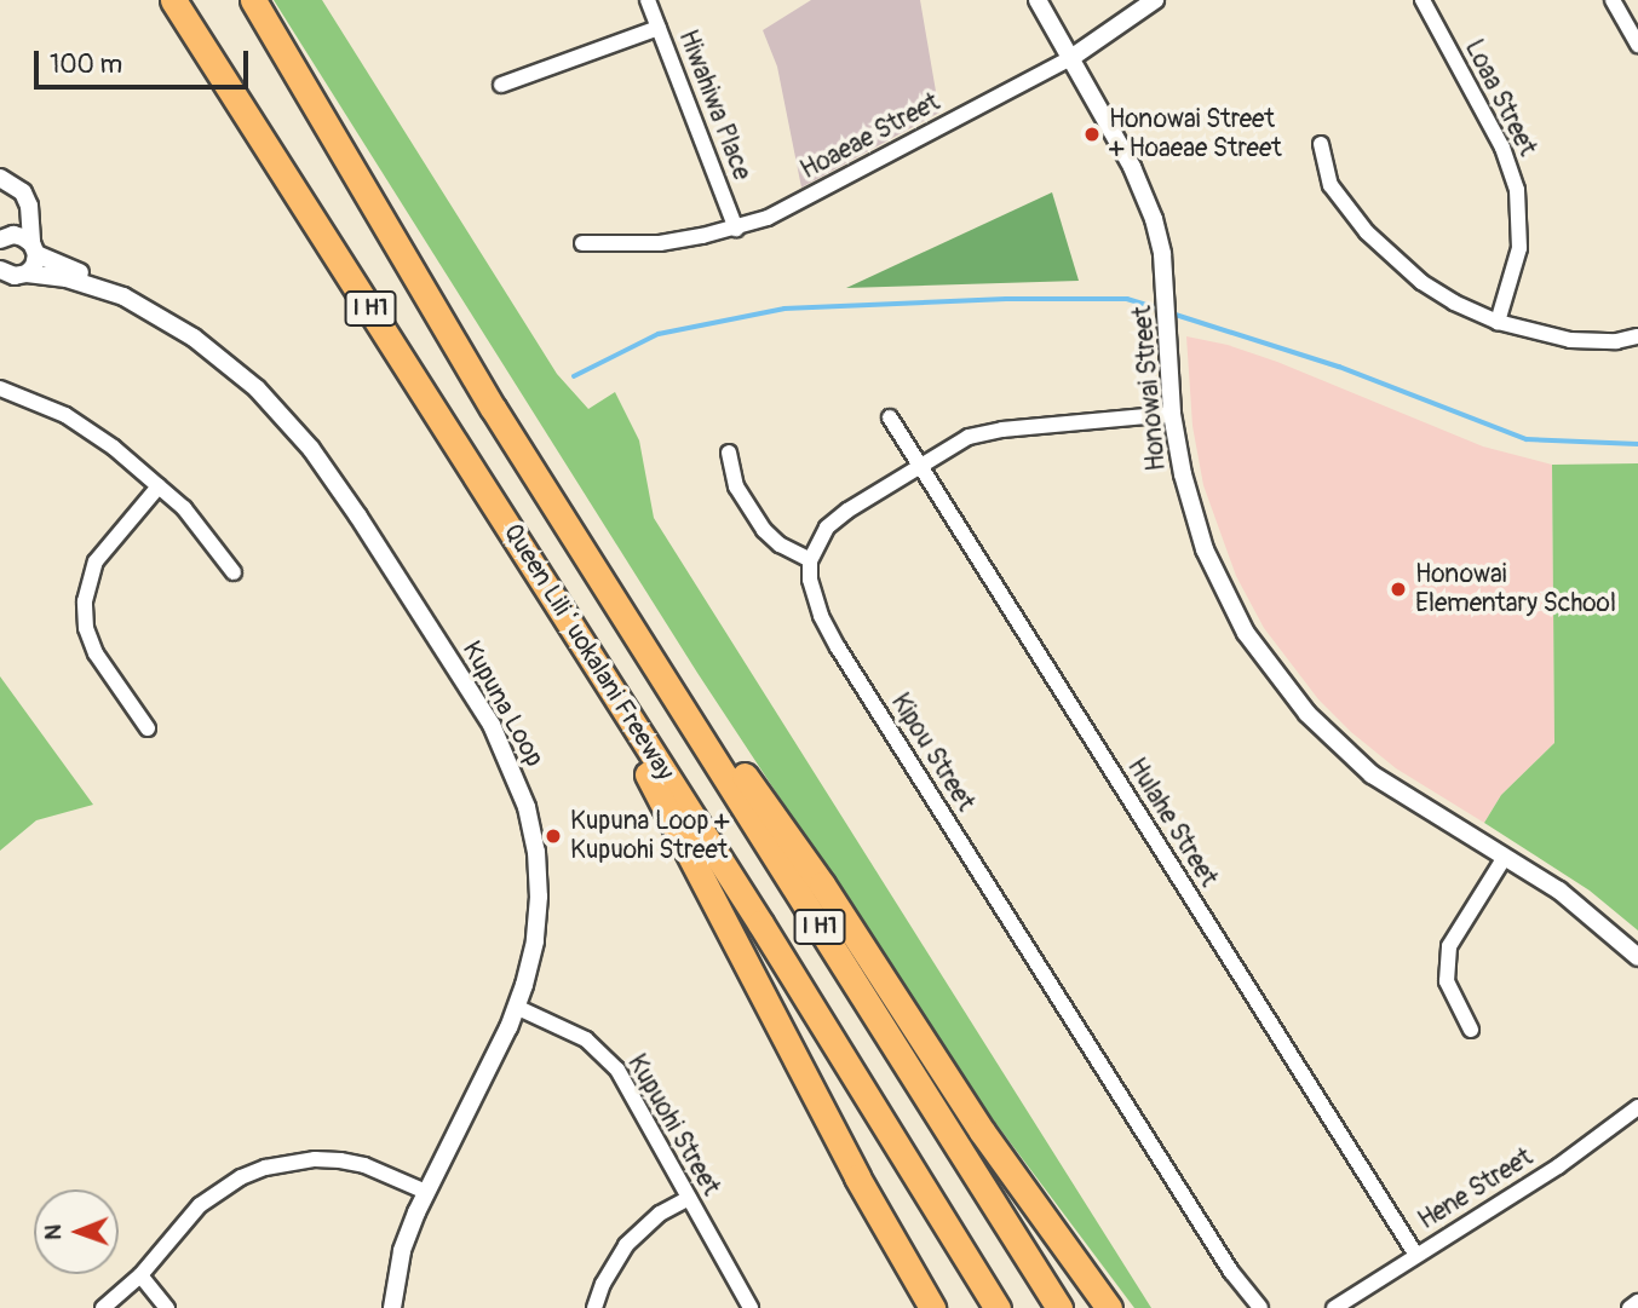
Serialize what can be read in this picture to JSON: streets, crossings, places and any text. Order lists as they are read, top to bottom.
{
  "streets": {
    "highway": ["I H1", "Queen Liliʻuokalani Freeway"],
    "street": [
      "Loaa Street",
      "Hiwahiwa Place",
      "Hoaeae Street",
      "Honowai Street",
      "Kupuna Loop",
      "Kipou Street",
      "Hulahe Street",
      "Kupuohi Street",
      "Hene Street"
    ]
  },
  "crossings": [
    ["Hiwahiwa Place", "Hoaeae Street"],
    ["Hoaeae Street", "Honowai Street"],
    ["Kupuna Loop", "Kupuohi Street"],
    ["Hulahe Street", "Hene Street"]
  ],
  "places": ["Honowai Street + Hoaeae Street", "Honowai Elementary School", "Kupuna Loop + Kupuohi Street"],
  "scale_bar": "100 m",
  "north": "left"
}
